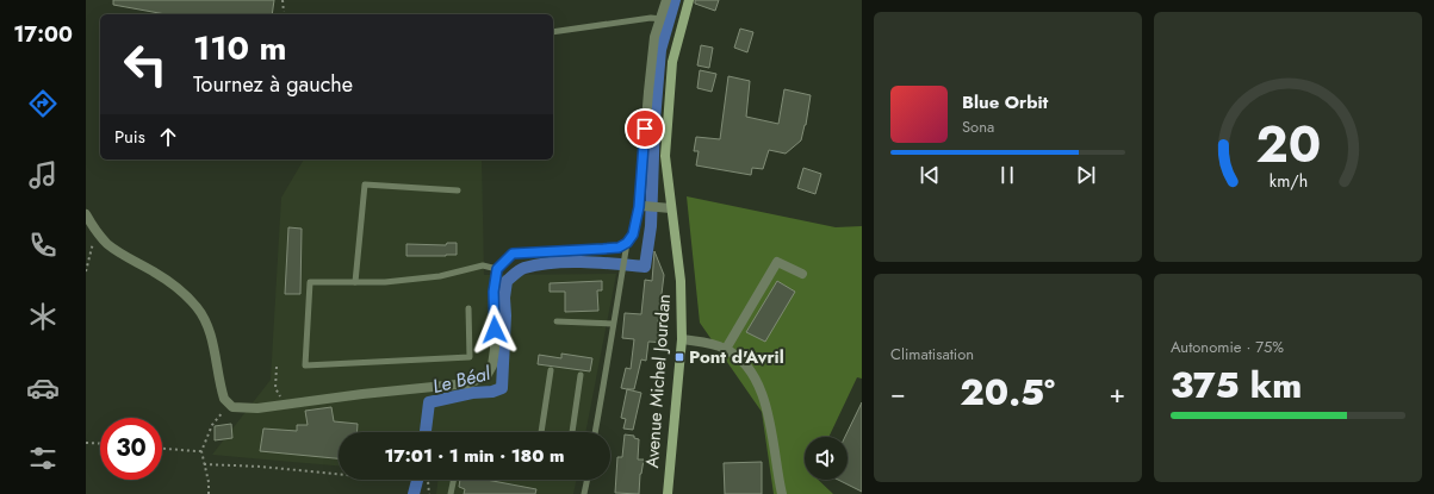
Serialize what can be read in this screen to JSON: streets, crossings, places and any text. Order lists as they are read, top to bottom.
{
  "streets": {
    "main road": ["Avenue Michel Jourdan"]
  },
  "water": ["Le Béal"],
  "places": {
    "transit": ["Pont d'Avril"]
  },
  "page": {
    "tabs": "17:00",
    "turn": ["110 m", "Tournez à gauche"],
    "song": ["Blue Orbit", "Sona"],
    "then": "Puis",
    "tile": [
      "Climatisation",
      ["Autonomie · 75%", "375 km"]
    ],
    "heat": ["−", "20.5°", "+"],
    "limit": "30",
    "trip": "17:01 · 1 min · 180 m",
    "gauge": ["20", "km/h"]
  }
}
